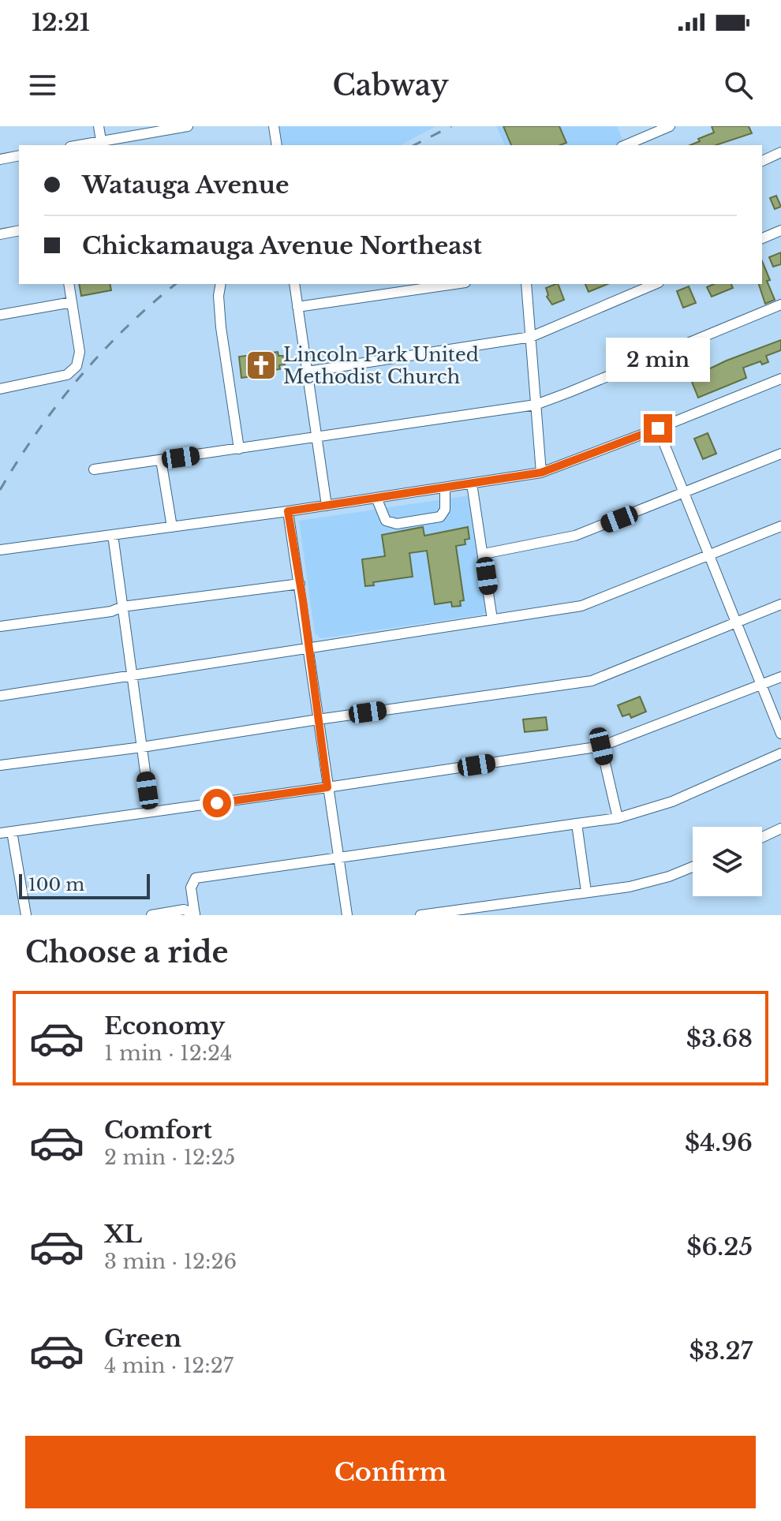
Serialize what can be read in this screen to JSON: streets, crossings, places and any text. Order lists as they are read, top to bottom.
{
  "places": {
    "church": ["Lincoln Park United Methodist Church"]
  },
  "scale_bar": "100 m",
  "page": {
    "status": "12:21",
    "header": "Cabway",
    "banner": ["Watauga Avenue", "Chickamauga Avenue Northeast"],
    "bubble": "2 min",
    "scale": "100 m",
    "heading": "Choose a ride",
    "list": [
      {
        "name": "Economy",
        "note": "1 min · 12:24",
        "value": "$3.68"
      },
      {
        "name": "Comfort",
        "note": "2 min · 12:25",
        "value": "$4.96"
      },
      {
        "name": "XL",
        "note": "3 min · 12:26",
        "value": "$6.25"
      },
      {
        "name": "Green",
        "note": "4 min · 12:27",
        "value": "$3.27"
      }
    ],
    "buttons": "Confirm"
  }
}
